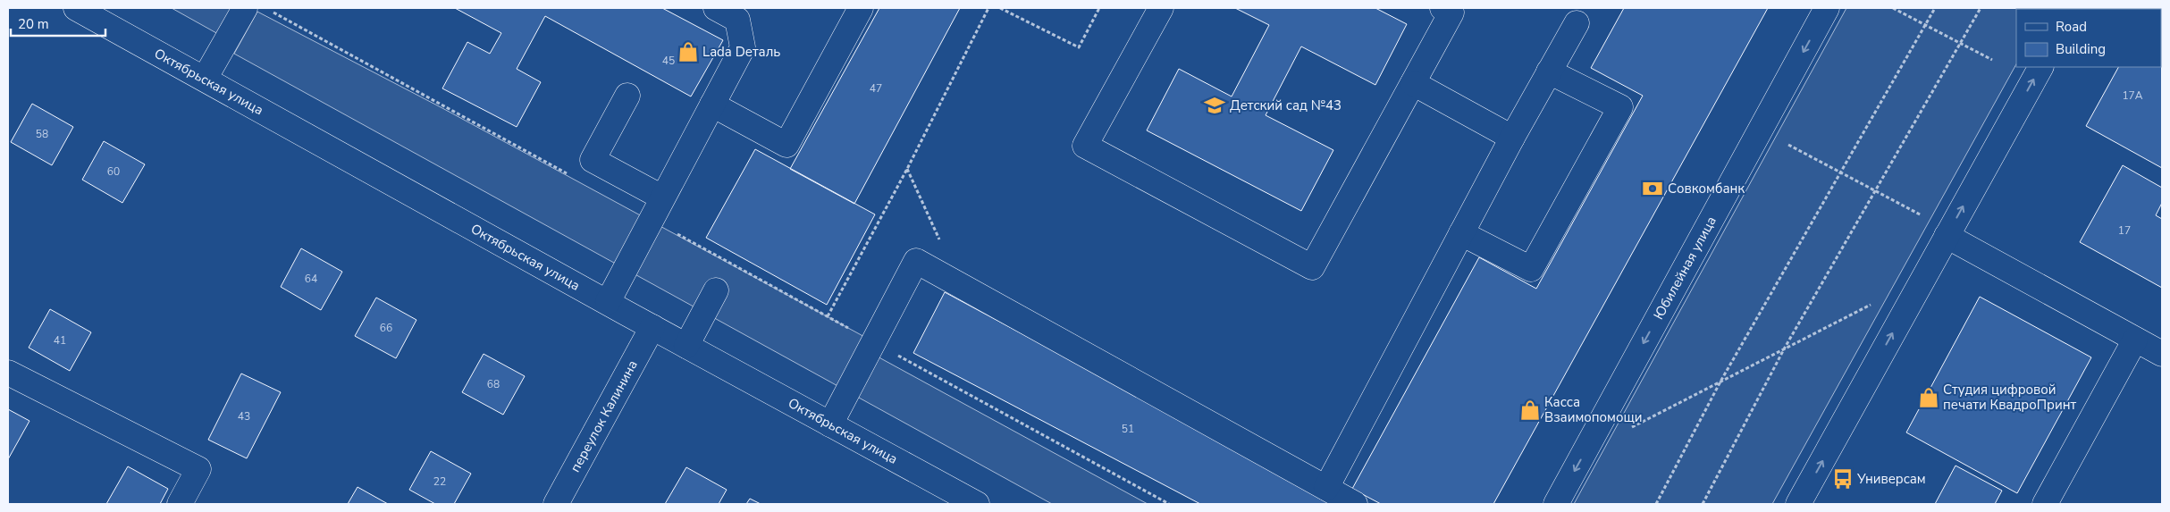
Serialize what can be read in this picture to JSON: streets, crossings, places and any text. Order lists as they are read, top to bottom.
{
  "streets": {
    "street": ["Октябрьская улица", "Юбилейная улица", "переулок Калинина"]
  },
  "crossings": [
    ["Октябрьская улица", "переулок Калинина"]
  ],
  "places": {
    "shop": ["Lada Dеталь", "Студия цифровой печати КвадроПринт", "Касса Взаимопомощи"],
    "school or university": ["Детский сад №43"],
    "bank": ["Совкомбанк"],
    "bus stop": ["Универсам"]
  },
  "house_numbers": [
    "45",
    "47",
    "17А",
    "58",
    "60",
    "17",
    "64",
    "66",
    "41",
    "68",
    "43",
    "51",
    "22"
  ],
  "legend": ["Road", "Building"],
  "scale_bar": "20 m"
}
